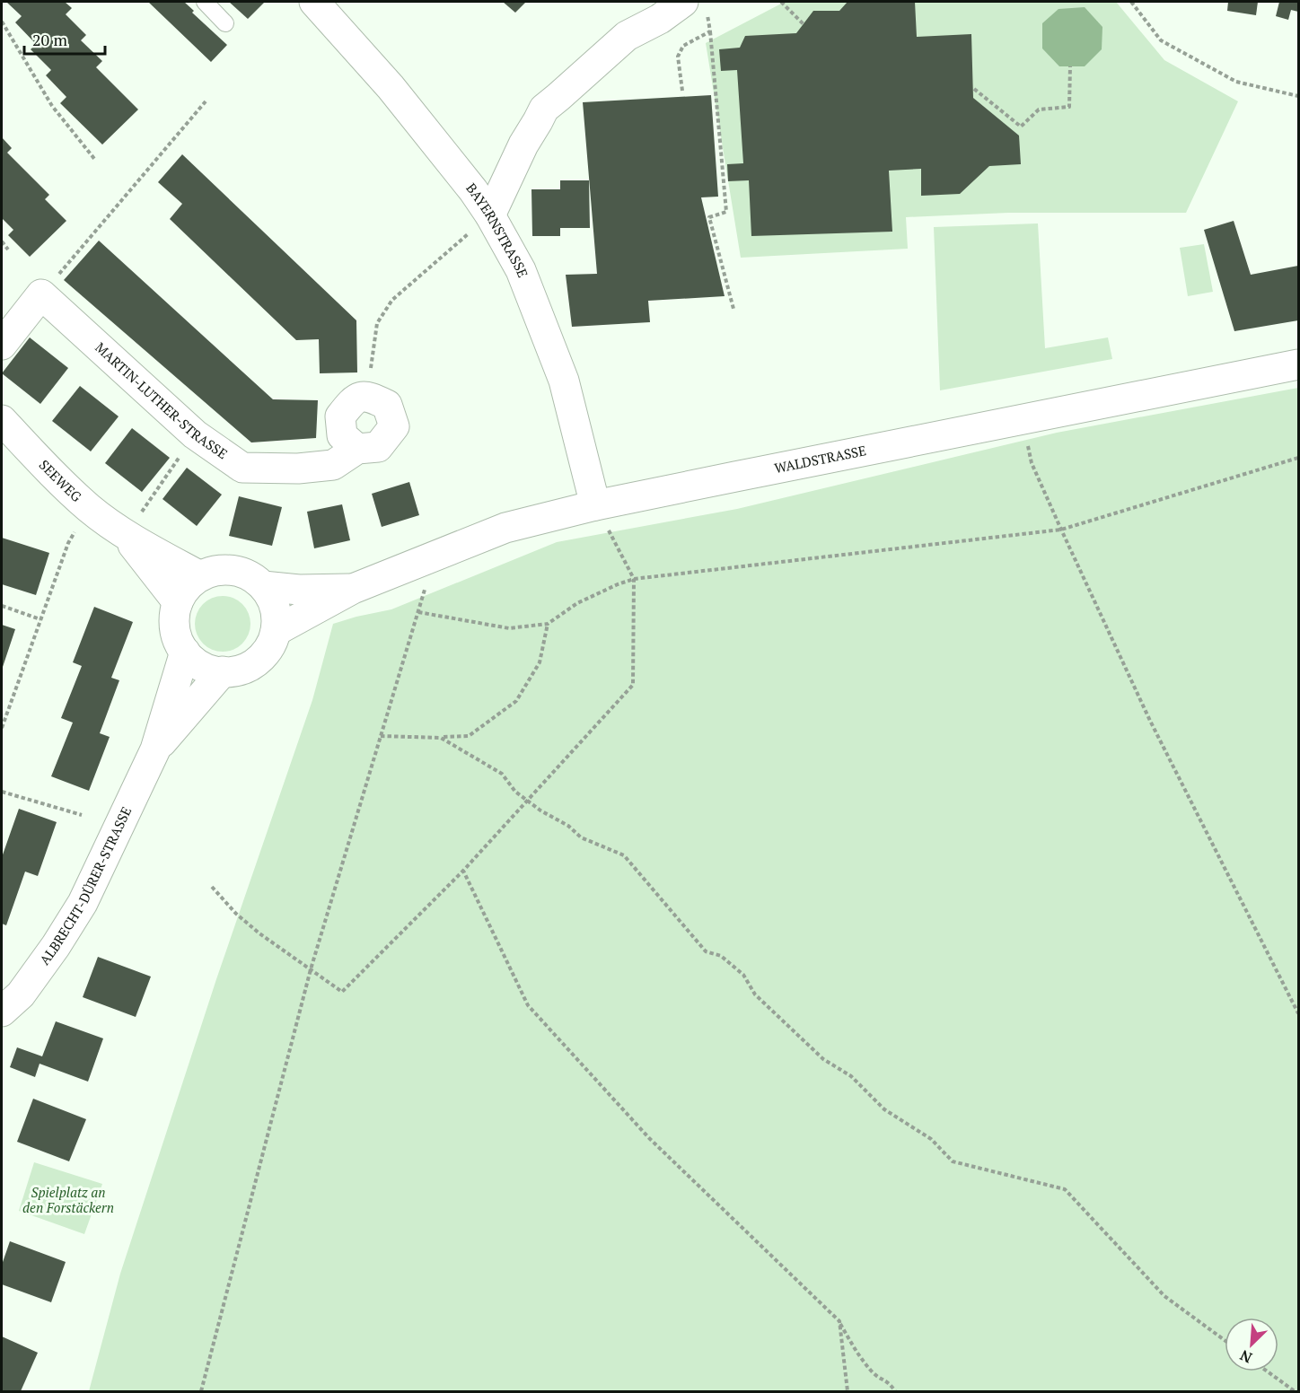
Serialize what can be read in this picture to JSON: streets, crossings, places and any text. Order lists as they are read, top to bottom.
{
  "streets": {
    "street": [
      "BAYERNSTRASSE",
      "MARTIN-LUTHER-STRASSE",
      "WALDSTRASSE",
      "SEEWEG",
      "ALBRECHT-DÜRER-STRASSE"
    ]
  },
  "crossings": [
    ["BAYERNSTRASSE", "WALDSTRASSE"],
    ["WALDSTRASSE", "SEEWEG"],
    ["WALDSTRASSE", "ALBRECHT-DÜRER-STRASSE"],
    ["SEEWEG", "ALBRECHT-DÜRER-STRASSE"]
  ],
  "parks": ["Spielplatz an den Forstäckern"],
  "scale_bar": "20 m",
  "north": "bottom left"
}
